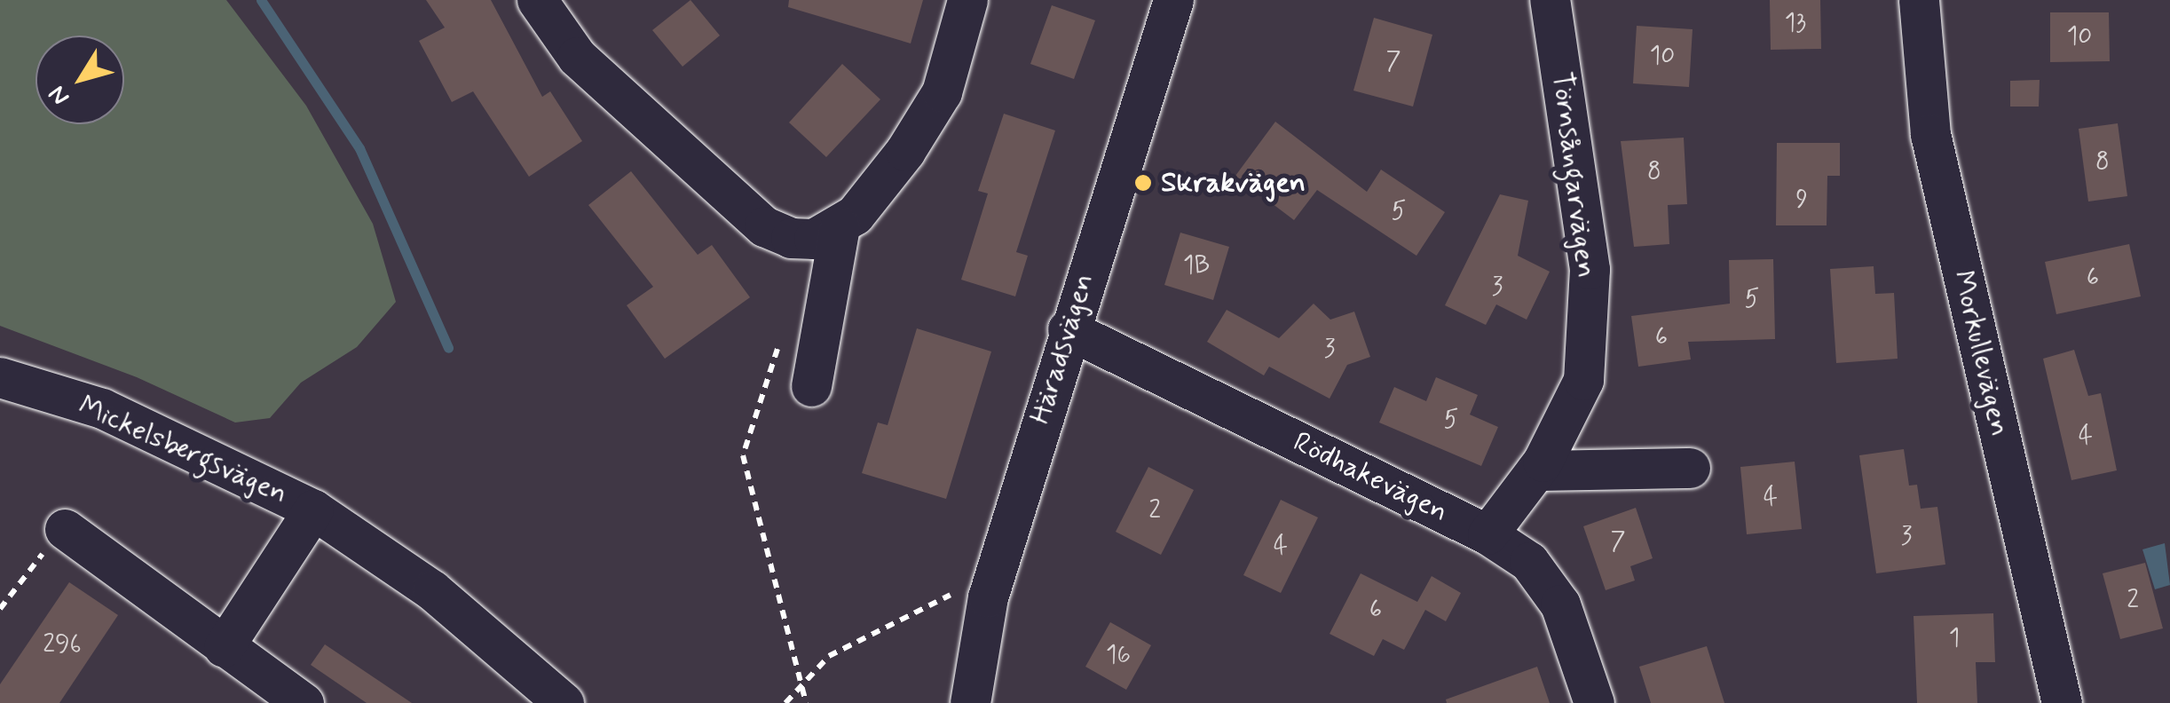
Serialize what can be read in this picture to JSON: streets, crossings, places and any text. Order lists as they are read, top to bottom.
{
  "streets": {
    "street": [
      "Törnsångarvägen",
      "Häradsvägen",
      "Morkullevägen",
      "Mickelsbergsvägen",
      "Rödhakevägen"
    ]
  },
  "crossings": [
    ["Törnsångarvägen", "Rödhakevägen"],
    ["Häradsvägen", "Rödhakevägen"]
  ],
  "places": ["Skrakvägen"],
  "house_numbers": [
    "13",
    "10",
    "10",
    "7",
    "8",
    "8",
    "9",
    "5",
    "1B",
    "6",
    "3",
    "5",
    "6",
    "3",
    "5",
    "4",
    "4",
    "2",
    "3",
    "7",
    "4",
    "2",
    "6",
    "1",
    "296",
    "16"
  ],
  "north": "bottom left"
}
